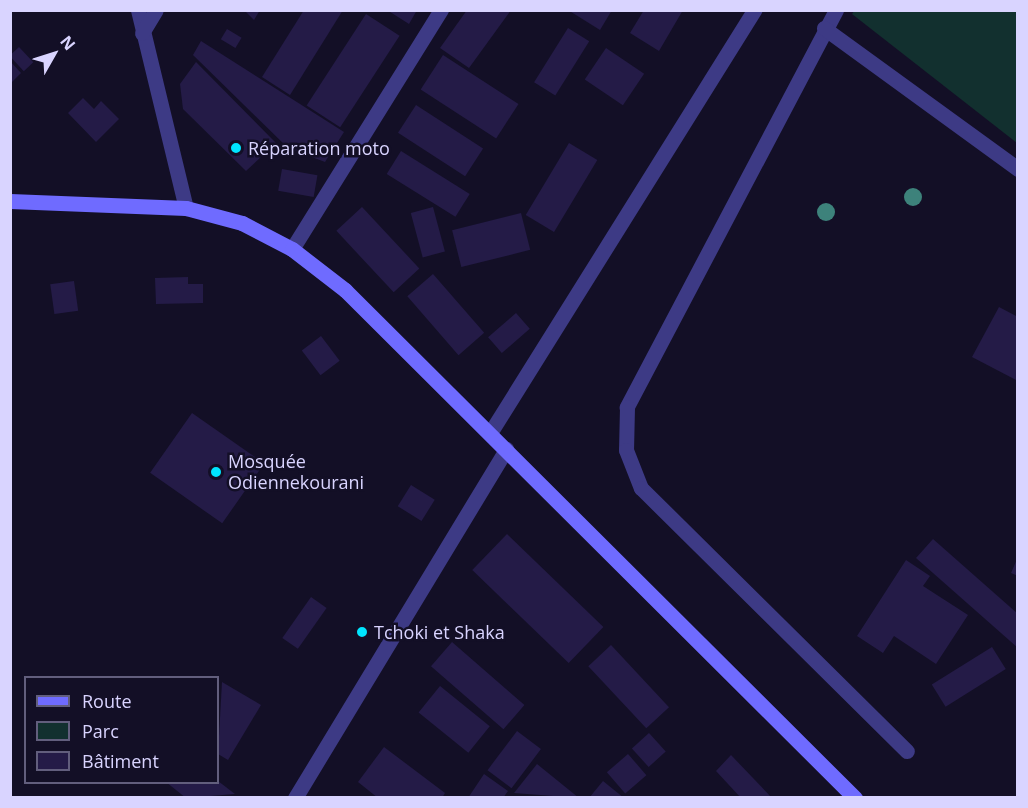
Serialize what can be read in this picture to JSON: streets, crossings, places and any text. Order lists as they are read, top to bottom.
{
  "places": ["Réparation moto", "Mosquée Odiennekourani", "Tchoki et Shaka"],
  "legend": ["Route", "Parc", "Bâtiment"],
  "north": "top right"
}
